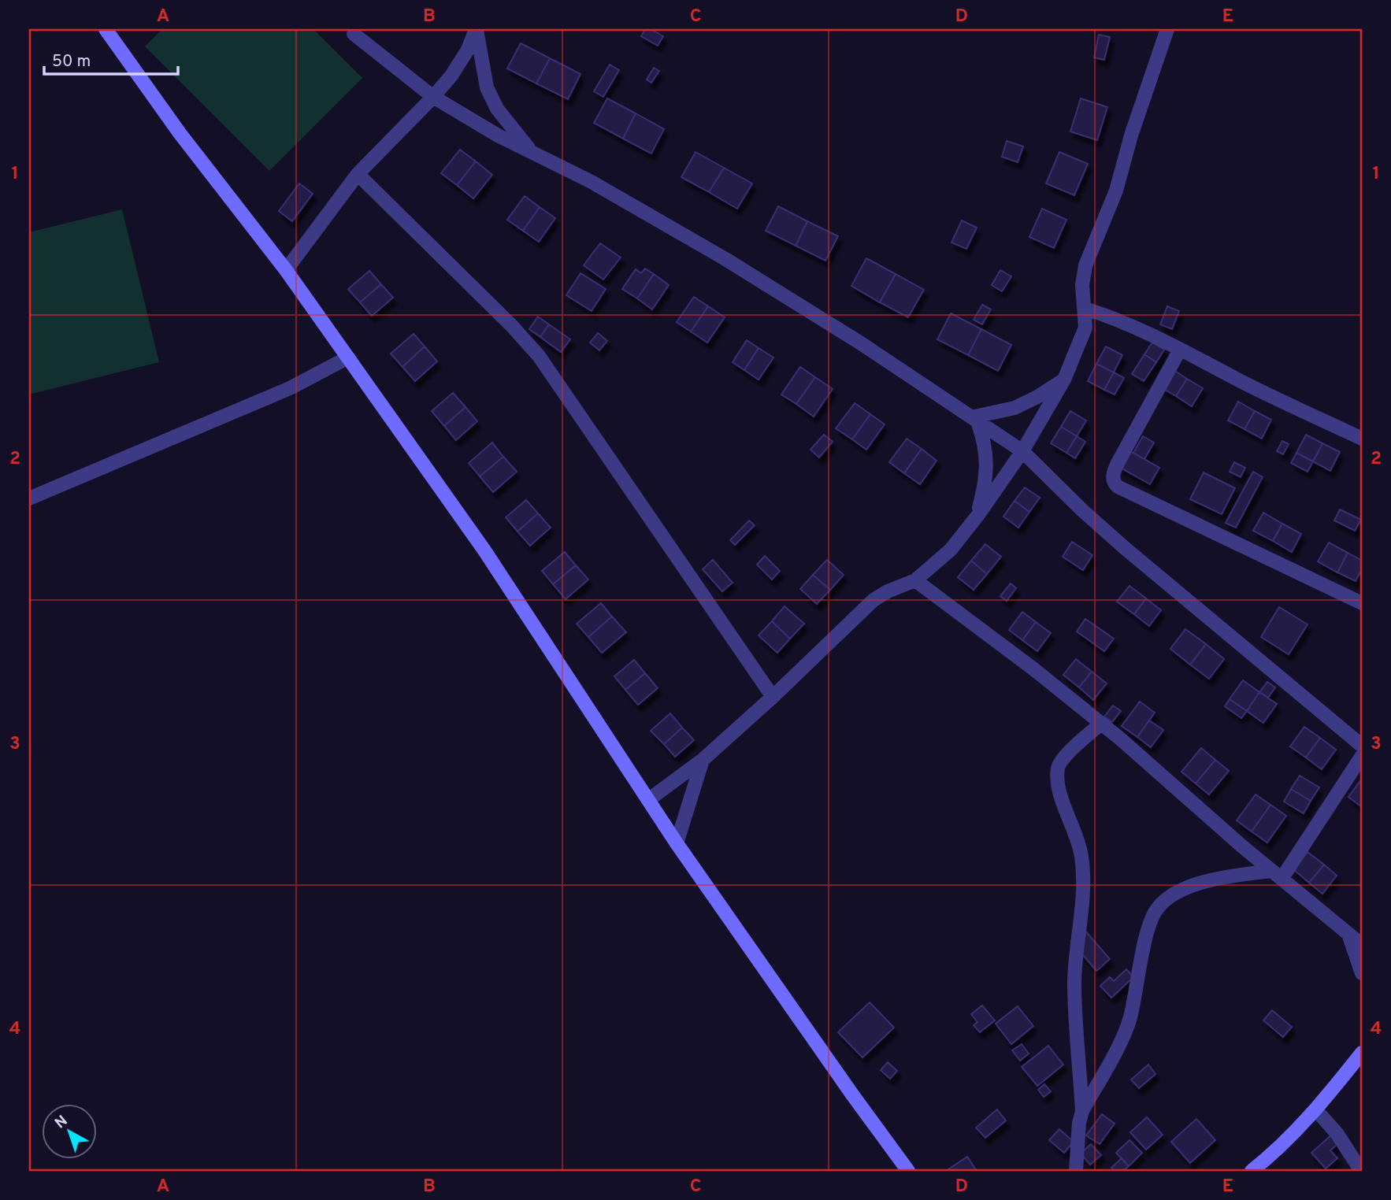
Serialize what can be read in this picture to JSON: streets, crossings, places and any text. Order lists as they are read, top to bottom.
{
  "scale_bar": "50 m",
  "north": "top left",
  "grid": {
    "columns": [
      "A",
      "B",
      "C",
      "D",
      "E"
    ],
    "rows": [
      "1",
      "2",
      "3",
      "4"
    ]
  }
}
